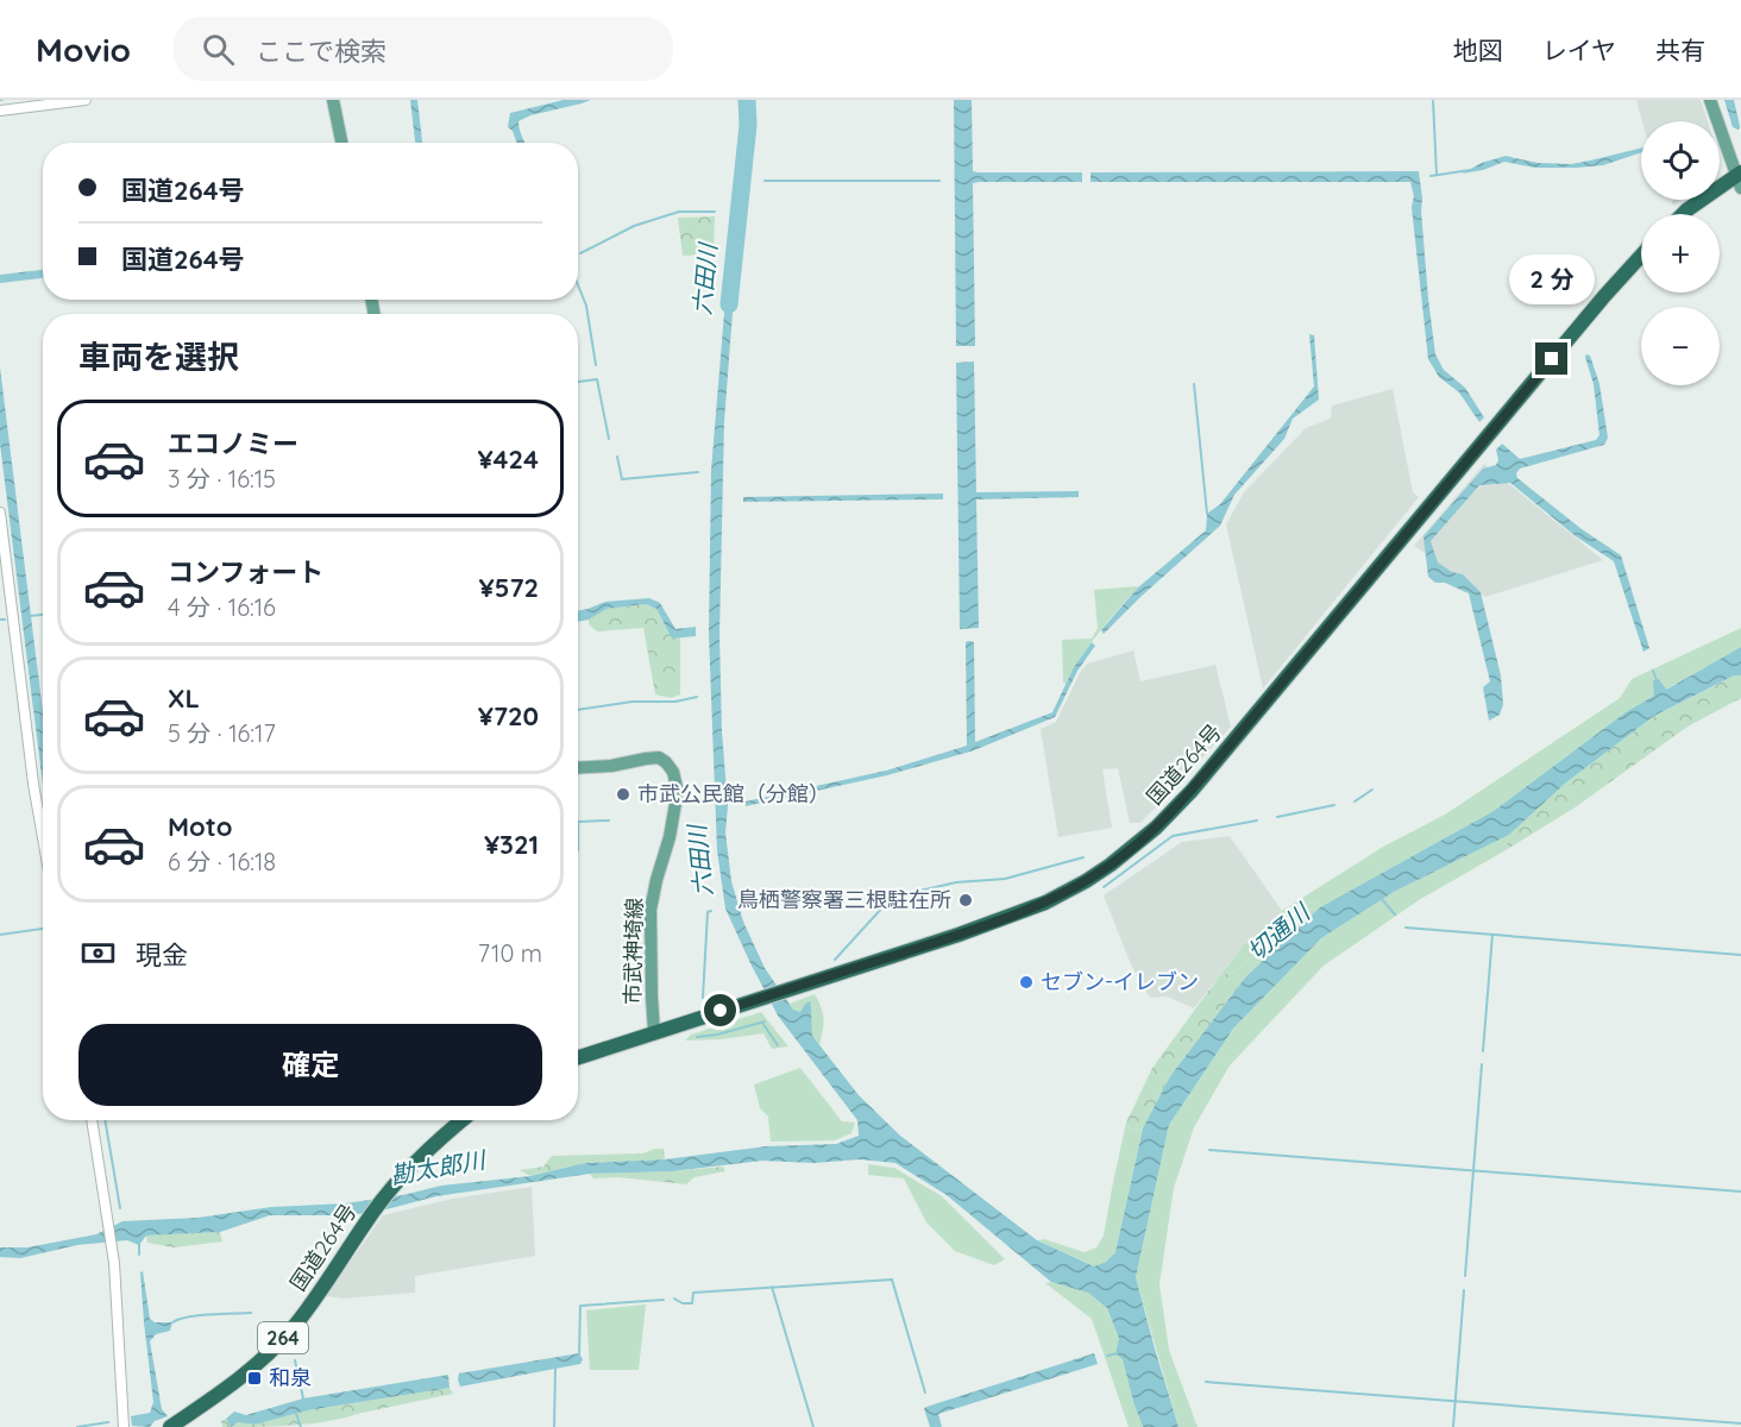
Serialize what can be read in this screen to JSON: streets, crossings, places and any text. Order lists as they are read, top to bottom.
{
  "streets": {
    "highway": ["国道264号", "264"],
    "main road": ["市武神埼線"]
  },
  "crossings": [
    ["国道264号", "市武神埼線"]
  ],
  "water": ["六田川", "切通川", "勘太郎川"],
  "places": {
    "other": ["市武公民館（分館）", "鳥栖警察署三根駐在所", "セブン-イレブン"],
    "transit": ["和泉"]
  },
  "page": {
    "header": "Movio",
    "search": "ここで検索",
    "nav": ["地図", "レイヤ", "共有"],
    "map_buttons": ["+", "−"],
    "banner": ["国道264号", "国道264号"],
    "bubble": "2 分",
    "heading": "車両を選択",
    "list": [
      {
        "name": "エコノミー",
        "note": "3 分 · 16:15",
        "value": "¥424"
      },
      {
        "name": "コンフォート",
        "note": "4 分 · 16:16",
        "value": "¥572"
      },
      {
        "name": "XL",
        "note": "5 分 · 16:17",
        "value": "¥720"
      },
      {
        "name": "Moto",
        "note": "6 分 · 16:18",
        "value": "¥321"
      }
    ],
    "pay": ["現金", "710 m"],
    "buttons": "確定"
  }
}
